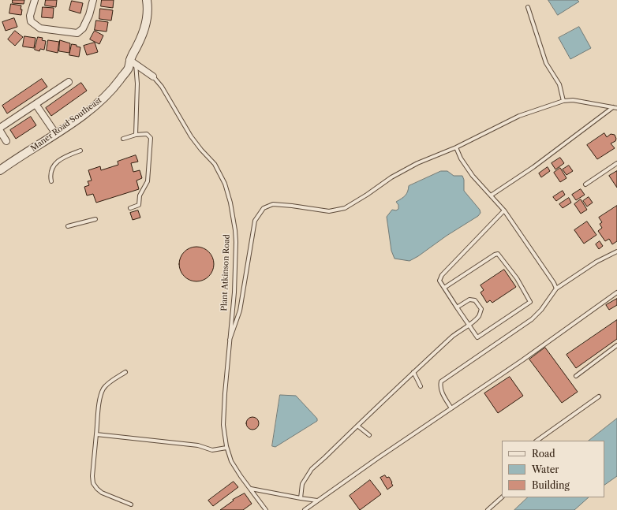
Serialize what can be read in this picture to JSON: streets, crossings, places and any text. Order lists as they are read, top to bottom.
{
  "streets": {
    "street": ["Maner Road Southeast", "Plant Atkinson Road"]
  },
  "crossings": [
    ["Maner Road Southeast", "Plant Atkinson Road"]
  ],
  "legend": ["Road", "Water", "Building"]
}
